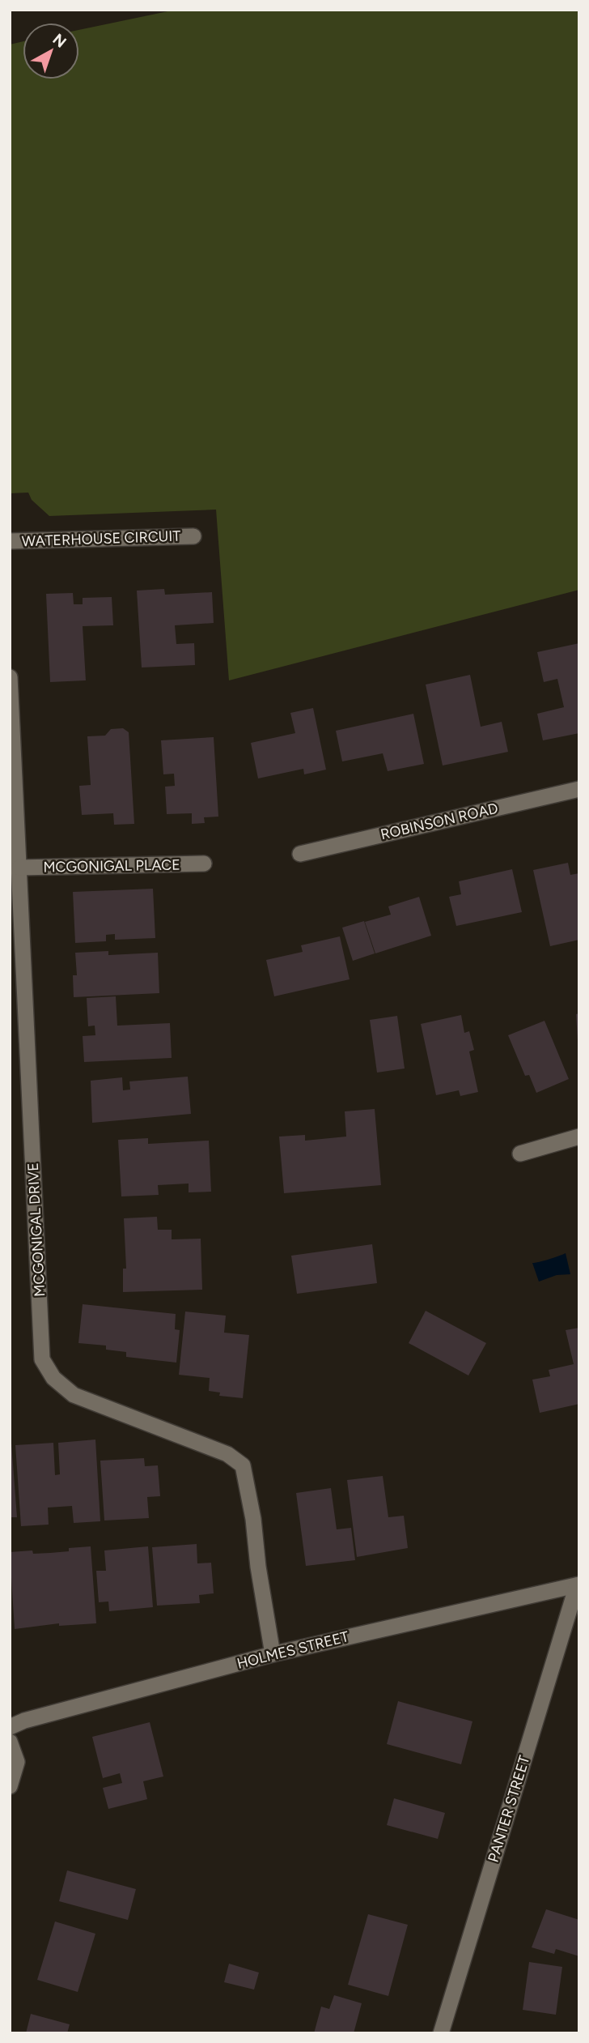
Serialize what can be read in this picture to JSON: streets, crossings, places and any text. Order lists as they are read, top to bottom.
{
  "streets": {
    "street": [
      "WATERHOUSE CIRCUIT",
      "ROBINSON ROAD",
      "MCGONIGAL PLACE",
      "MCGONIGAL DRIVE",
      "HOLMES STREET",
      "PANTER STREET"
    ]
  },
  "crossings": [
    ["MCGONIGAL PLACE", "MCGONIGAL DRIVE"],
    ["MCGONIGAL DRIVE", "HOLMES STREET"],
    ["HOLMES STREET", "PANTER STREET"]
  ],
  "north": "top right"
}
